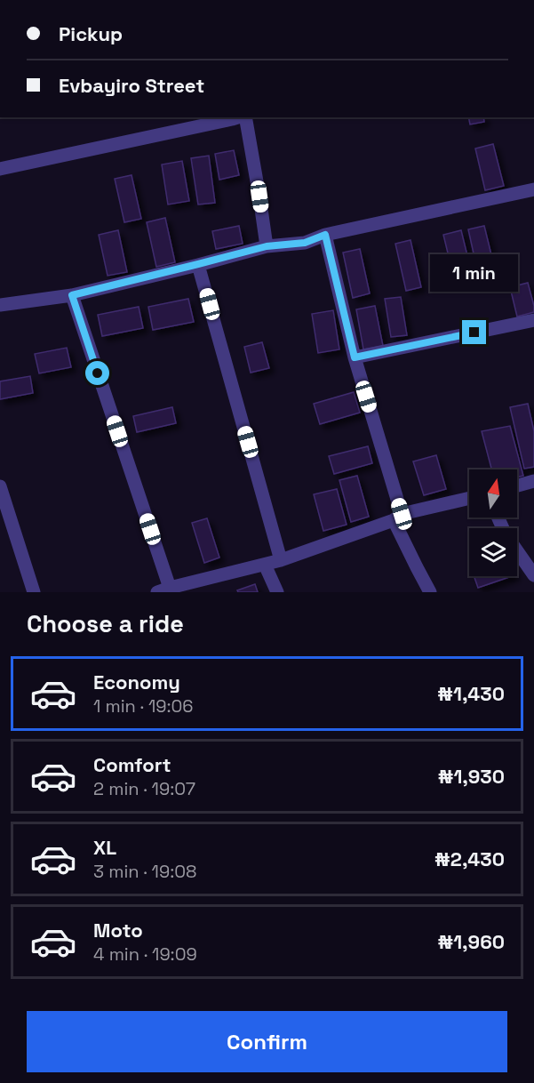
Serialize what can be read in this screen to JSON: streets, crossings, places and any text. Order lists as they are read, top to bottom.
{
  "north": "top",
  "page": {
    "banner": ["Pickup", "Evbayiro Street"],
    "bubble": "1 min",
    "heading": "Choose a ride",
    "list": [
      {
        "name": "Economy",
        "note": "1 min · 19:06",
        "value": "₦1,430"
      },
      {
        "name": "Comfort",
        "note": "2 min · 19:07",
        "value": "₦1,930"
      },
      {
        "name": "XL",
        "note": "3 min · 19:08",
        "value": "₦2,430"
      },
      {
        "name": "Moto",
        "note": "4 min · 19:09",
        "value": "₦1,960"
      }
    ],
    "buttons": "Confirm"
  }
}
